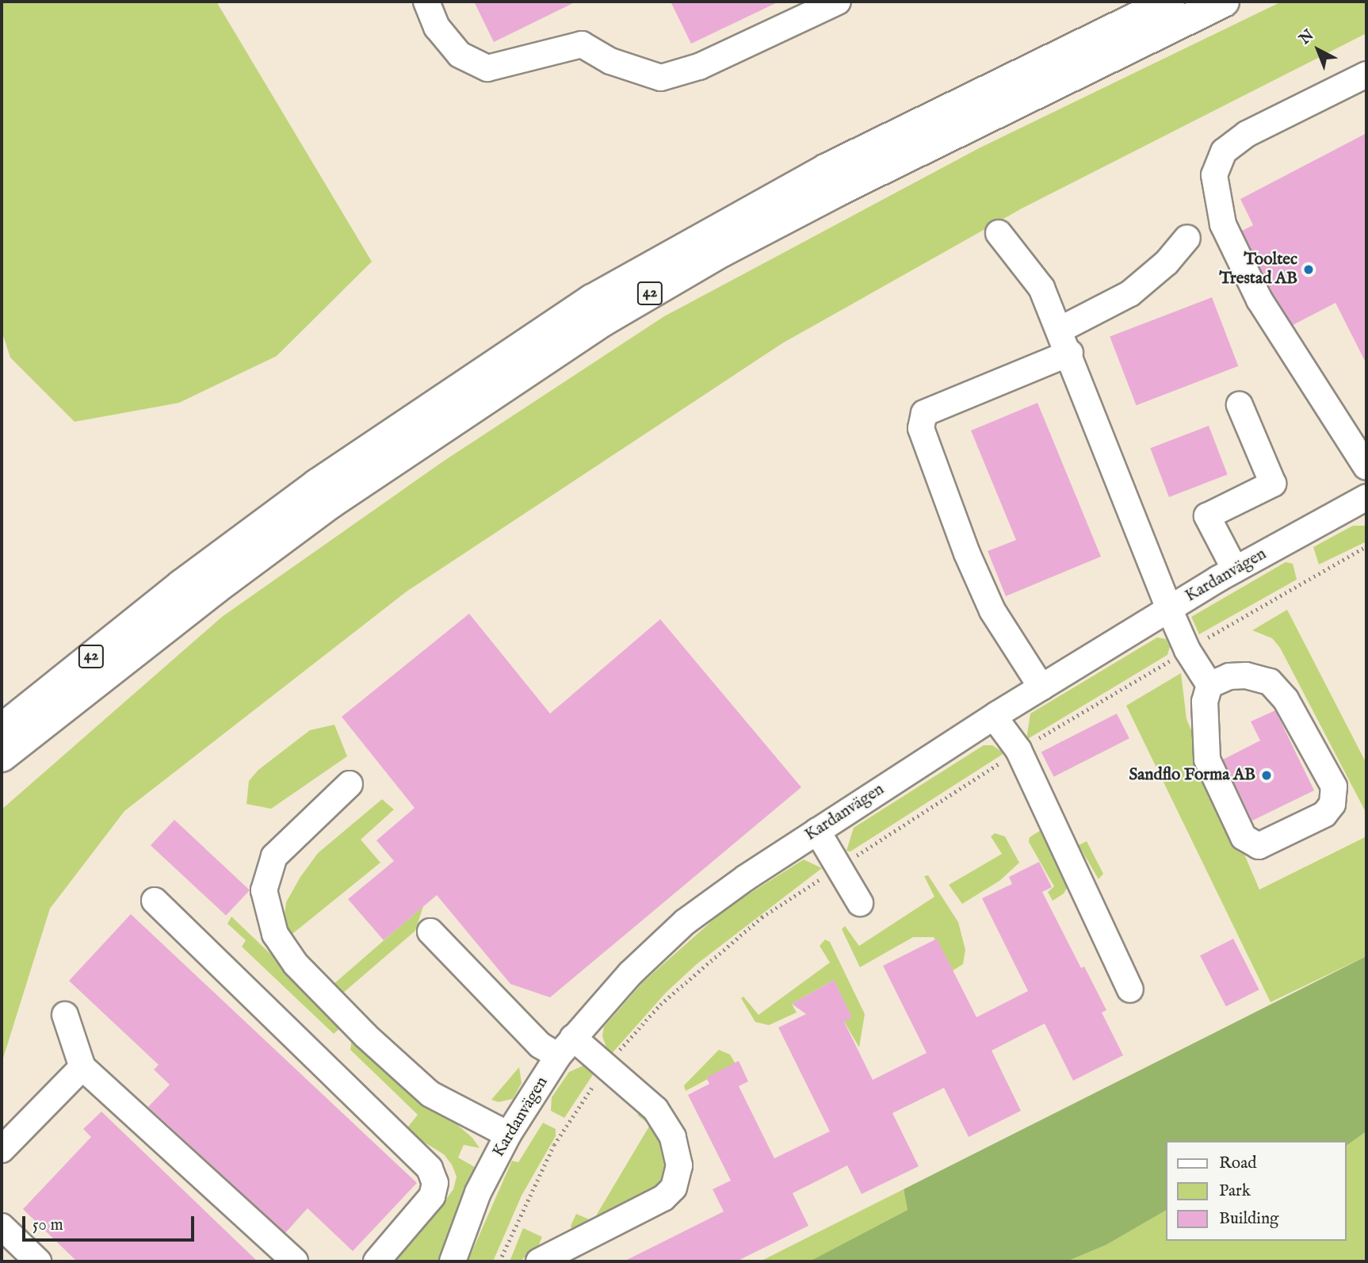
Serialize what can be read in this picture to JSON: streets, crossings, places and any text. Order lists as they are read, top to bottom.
{
  "streets": {
    "main road": ["42"],
    "street": ["Kardanvägen"]
  },
  "places": ["Tooltec Trestad AB", "Sandflo Forma AB"],
  "legend": ["Road", "Park", "Building"],
  "scale_bar": "50 m",
  "north": "top left"
}
